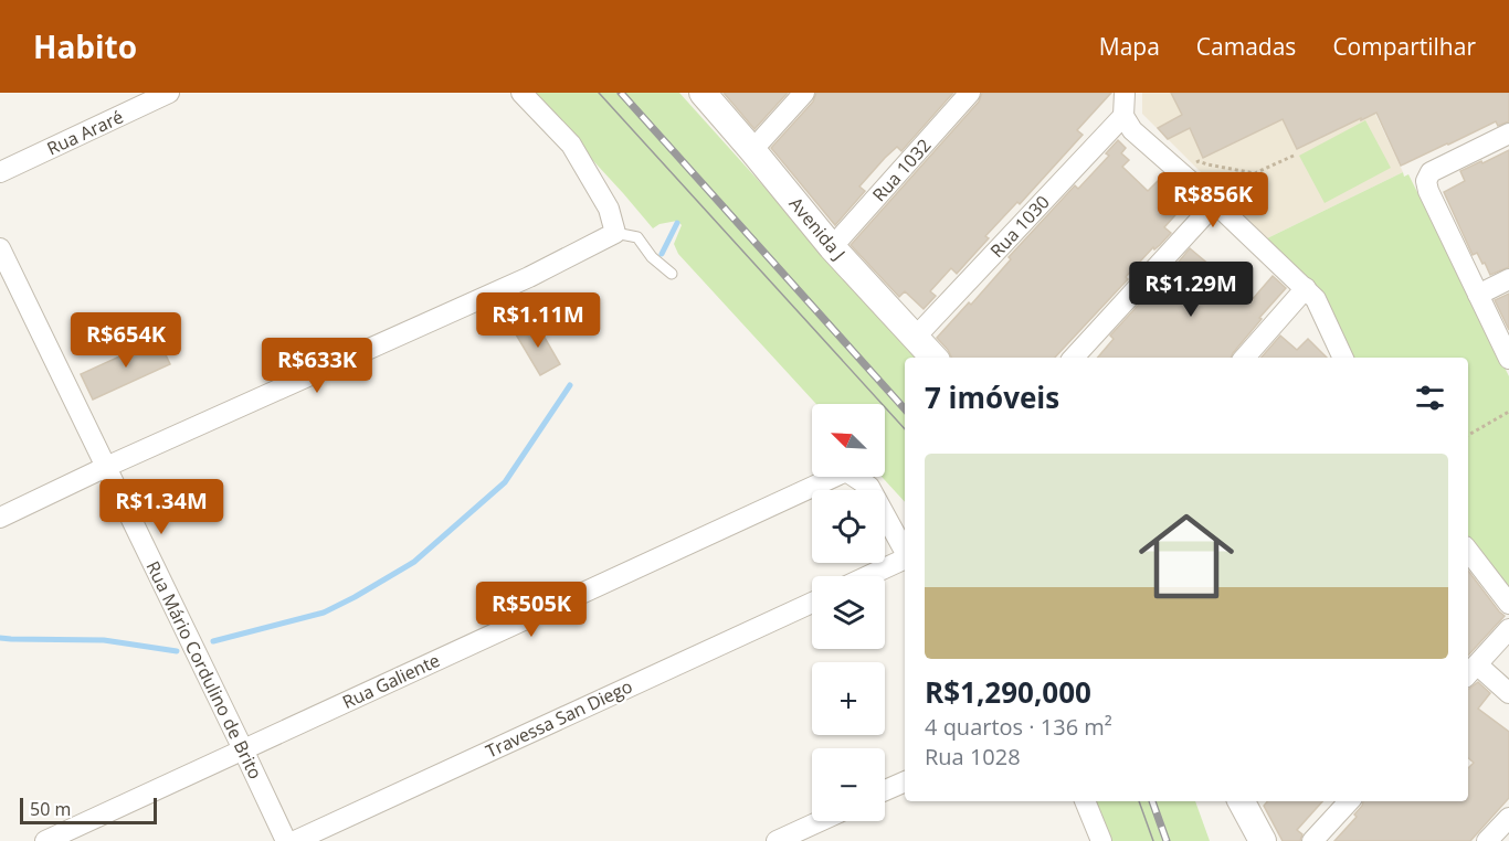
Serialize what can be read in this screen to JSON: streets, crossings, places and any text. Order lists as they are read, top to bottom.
{
  "streets": {
    "street": [
      "Rua Araré",
      "Rua 1032",
      "Rua 1030",
      "Avenida J",
      "Rua Mário Cordulino de Brito",
      "Rua Galiente",
      "Travessa San Diego"
    ]
  },
  "crossings": [
    ["Rua 1032", "Avenida J"],
    ["Rua 1030", "Avenida J"],
    ["Rua Mário Cordulino de Brito", "Rua Galiente"]
  ],
  "scale_bar": "50 m",
  "north": "top left",
  "page": {
    "header": "Habito",
    "nav": ["Mapa", "Camadas", "Compartilhar"],
    "price": [
      "R$856K",
      "R$1.29M",
      "R$1.11M",
      "R$654K",
      "R$633K",
      "R$1.34M",
      "R$505K"
    ],
    "heading": "7 imóveis",
    "map_buttons": ["+", "−"],
    "list": [
      {
        "name": "R$1,290,000",
        "note": "4 quartos · 136 m² · Rua 1028"
      }
    ],
    "scale": "50 m"
  }
}
